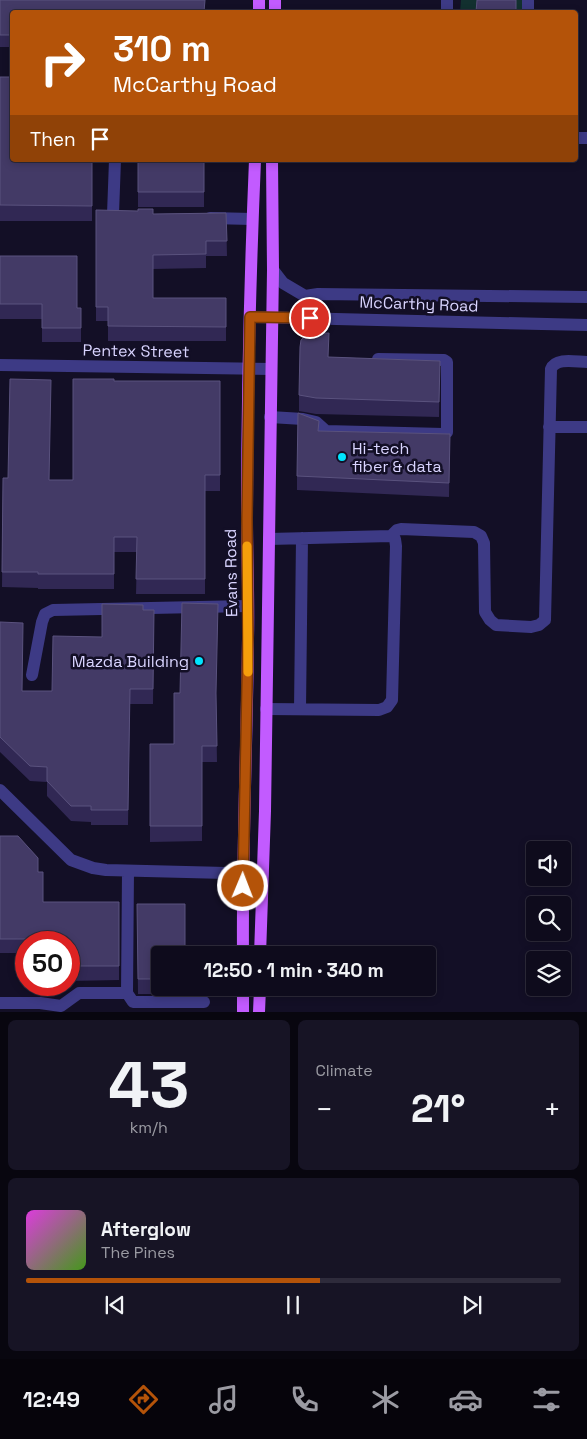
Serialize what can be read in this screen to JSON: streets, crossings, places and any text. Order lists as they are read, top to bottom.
{
  "streets": {
    "main road": ["Evans Road"],
    "street": ["McCarthy Road", "Pentex Street"]
  },
  "crossings": [
    ["McCarthy Road", "Evans Road"],
    ["Pentex Street", "Evans Road"]
  ],
  "places": ["Hi-tech fiber & data", "Mazda Building"],
  "page": {
    "turn": ["310 m", "McCarthy Road"],
    "then": "Then",
    "limit": "50",
    "trip": "12:50 · 1 min · 340 m",
    "tile": [
      ["43", "km/h"],
      "Climate"
    ],
    "heat": ["−", "21°", "+"],
    "song": ["Afterglow", "The Pines"],
    "tabs": "12:49"
  }
}
